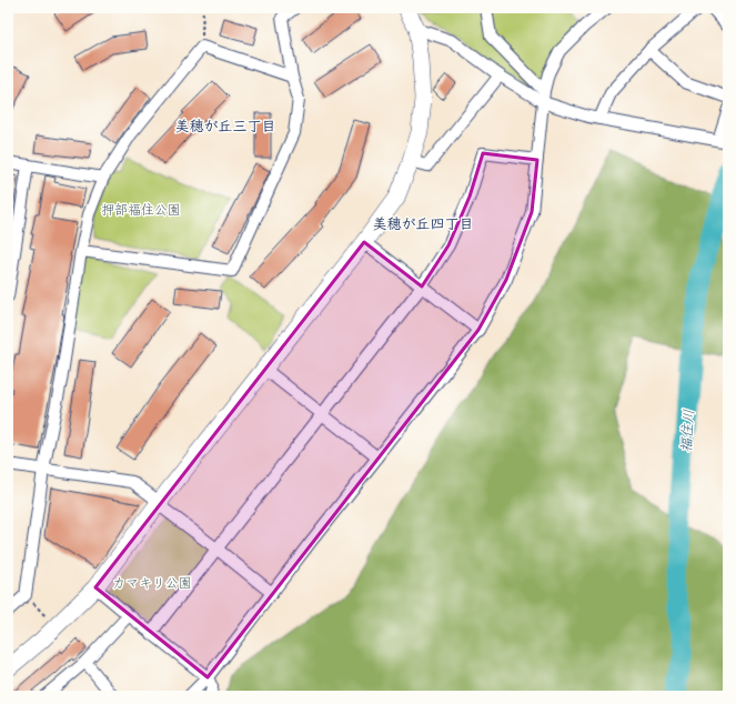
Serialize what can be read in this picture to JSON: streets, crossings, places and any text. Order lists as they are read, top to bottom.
{
  "districts": ["美穂が丘三丁目", "美穂が丘四丁目"],
  "water": ["福住川"],
  "parks": ["押部福住公園", "カマキリ公園"]
}
